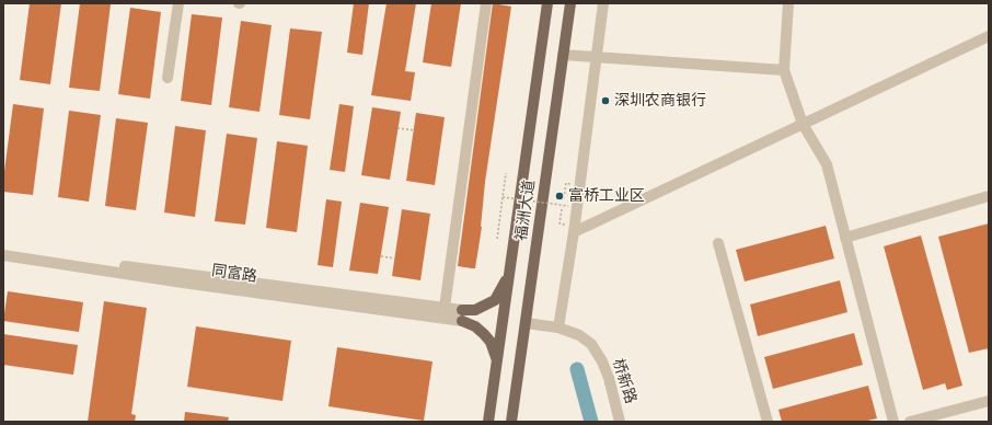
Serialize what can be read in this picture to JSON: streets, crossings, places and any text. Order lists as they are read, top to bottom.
{
  "streets": {
    "main road": ["福洲大道"],
    "street": ["同富路", "桥新路"]
  },
  "crossings": [
    ["福洲大道", "桥新路"]
  ],
  "places": ["深圳农商银行", "富桥工业区"]
}
